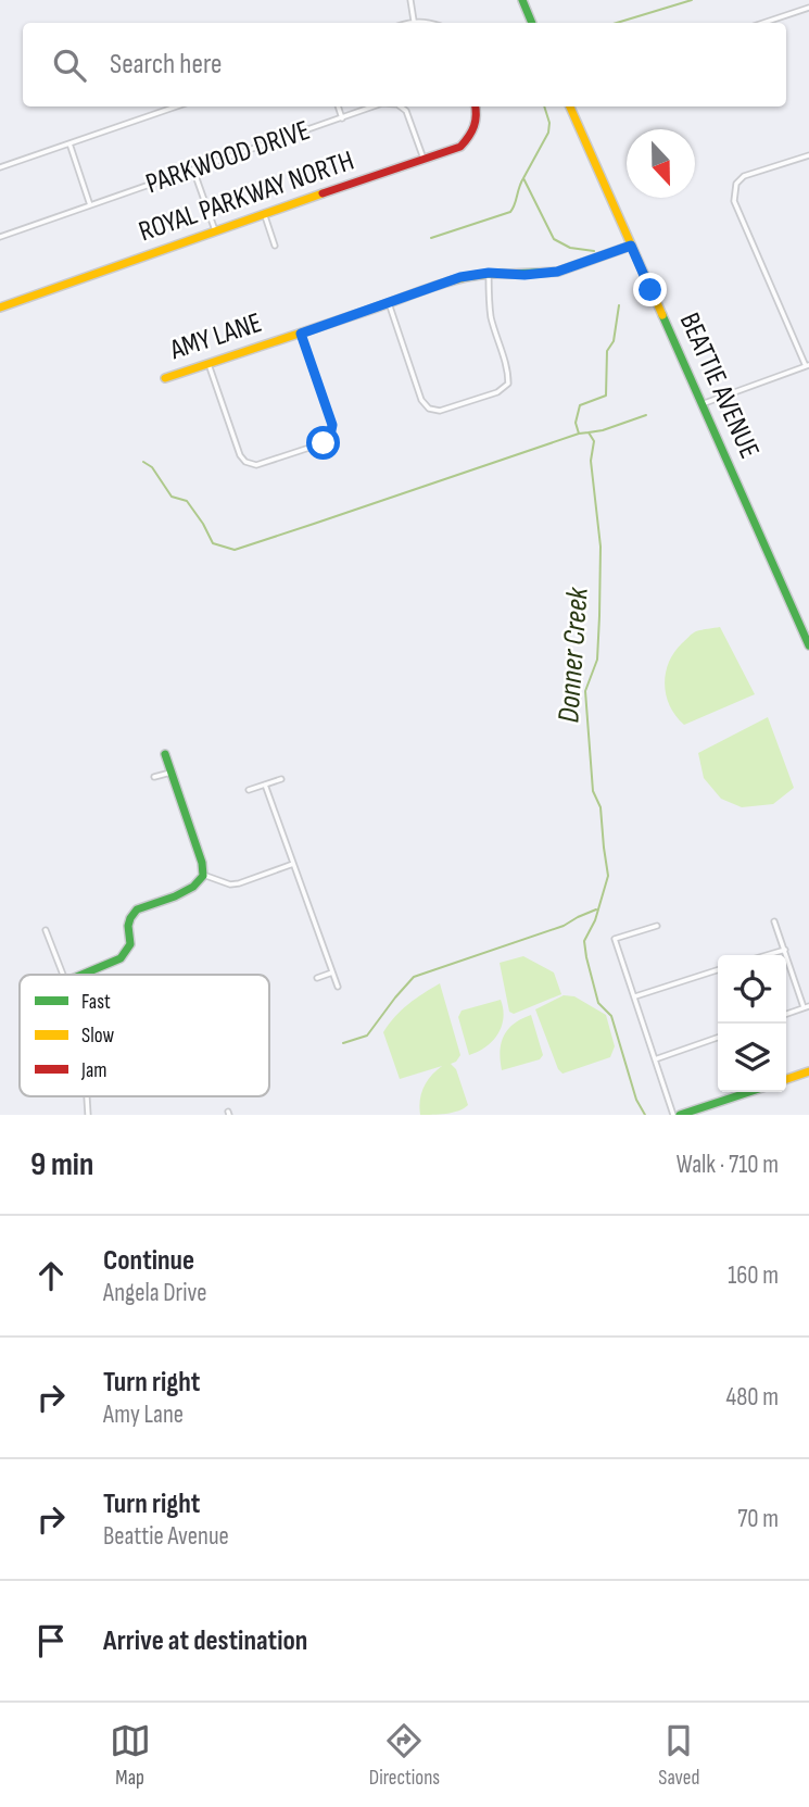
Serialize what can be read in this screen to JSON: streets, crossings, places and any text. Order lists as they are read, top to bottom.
{
  "streets": {
    "street": [
      "PARKWOOD DRIVE",
      "ROYAL PARKWAY NORTH",
      "AMY LANE",
      "BEATTIE AVENUE"
    ]
  },
  "crossings": [
    ["PARKWOOD DRIVE", "ROYAL PARKWAY NORTH"],
    ["AMY LANE", "BEATTIE AVENUE"]
  ],
  "water": ["Donner Creek"],
  "legend": ["Fast", "Slow", "Jam"],
  "north": "bottom",
  "page": {
    "search": "Search here",
    "heading": ["9 min", "Walk · 710 m"],
    "list": [
      ["Continue", "Angela Drive", "160 m"],
      ["Turn right", "Amy Lane", "480 m"],
      ["Turn right", "Beattie Avenue", "70 m"],
      "Arrive at destination"
    ],
    "nav": ["Map", "Directions", "Saved"]
  }
}
